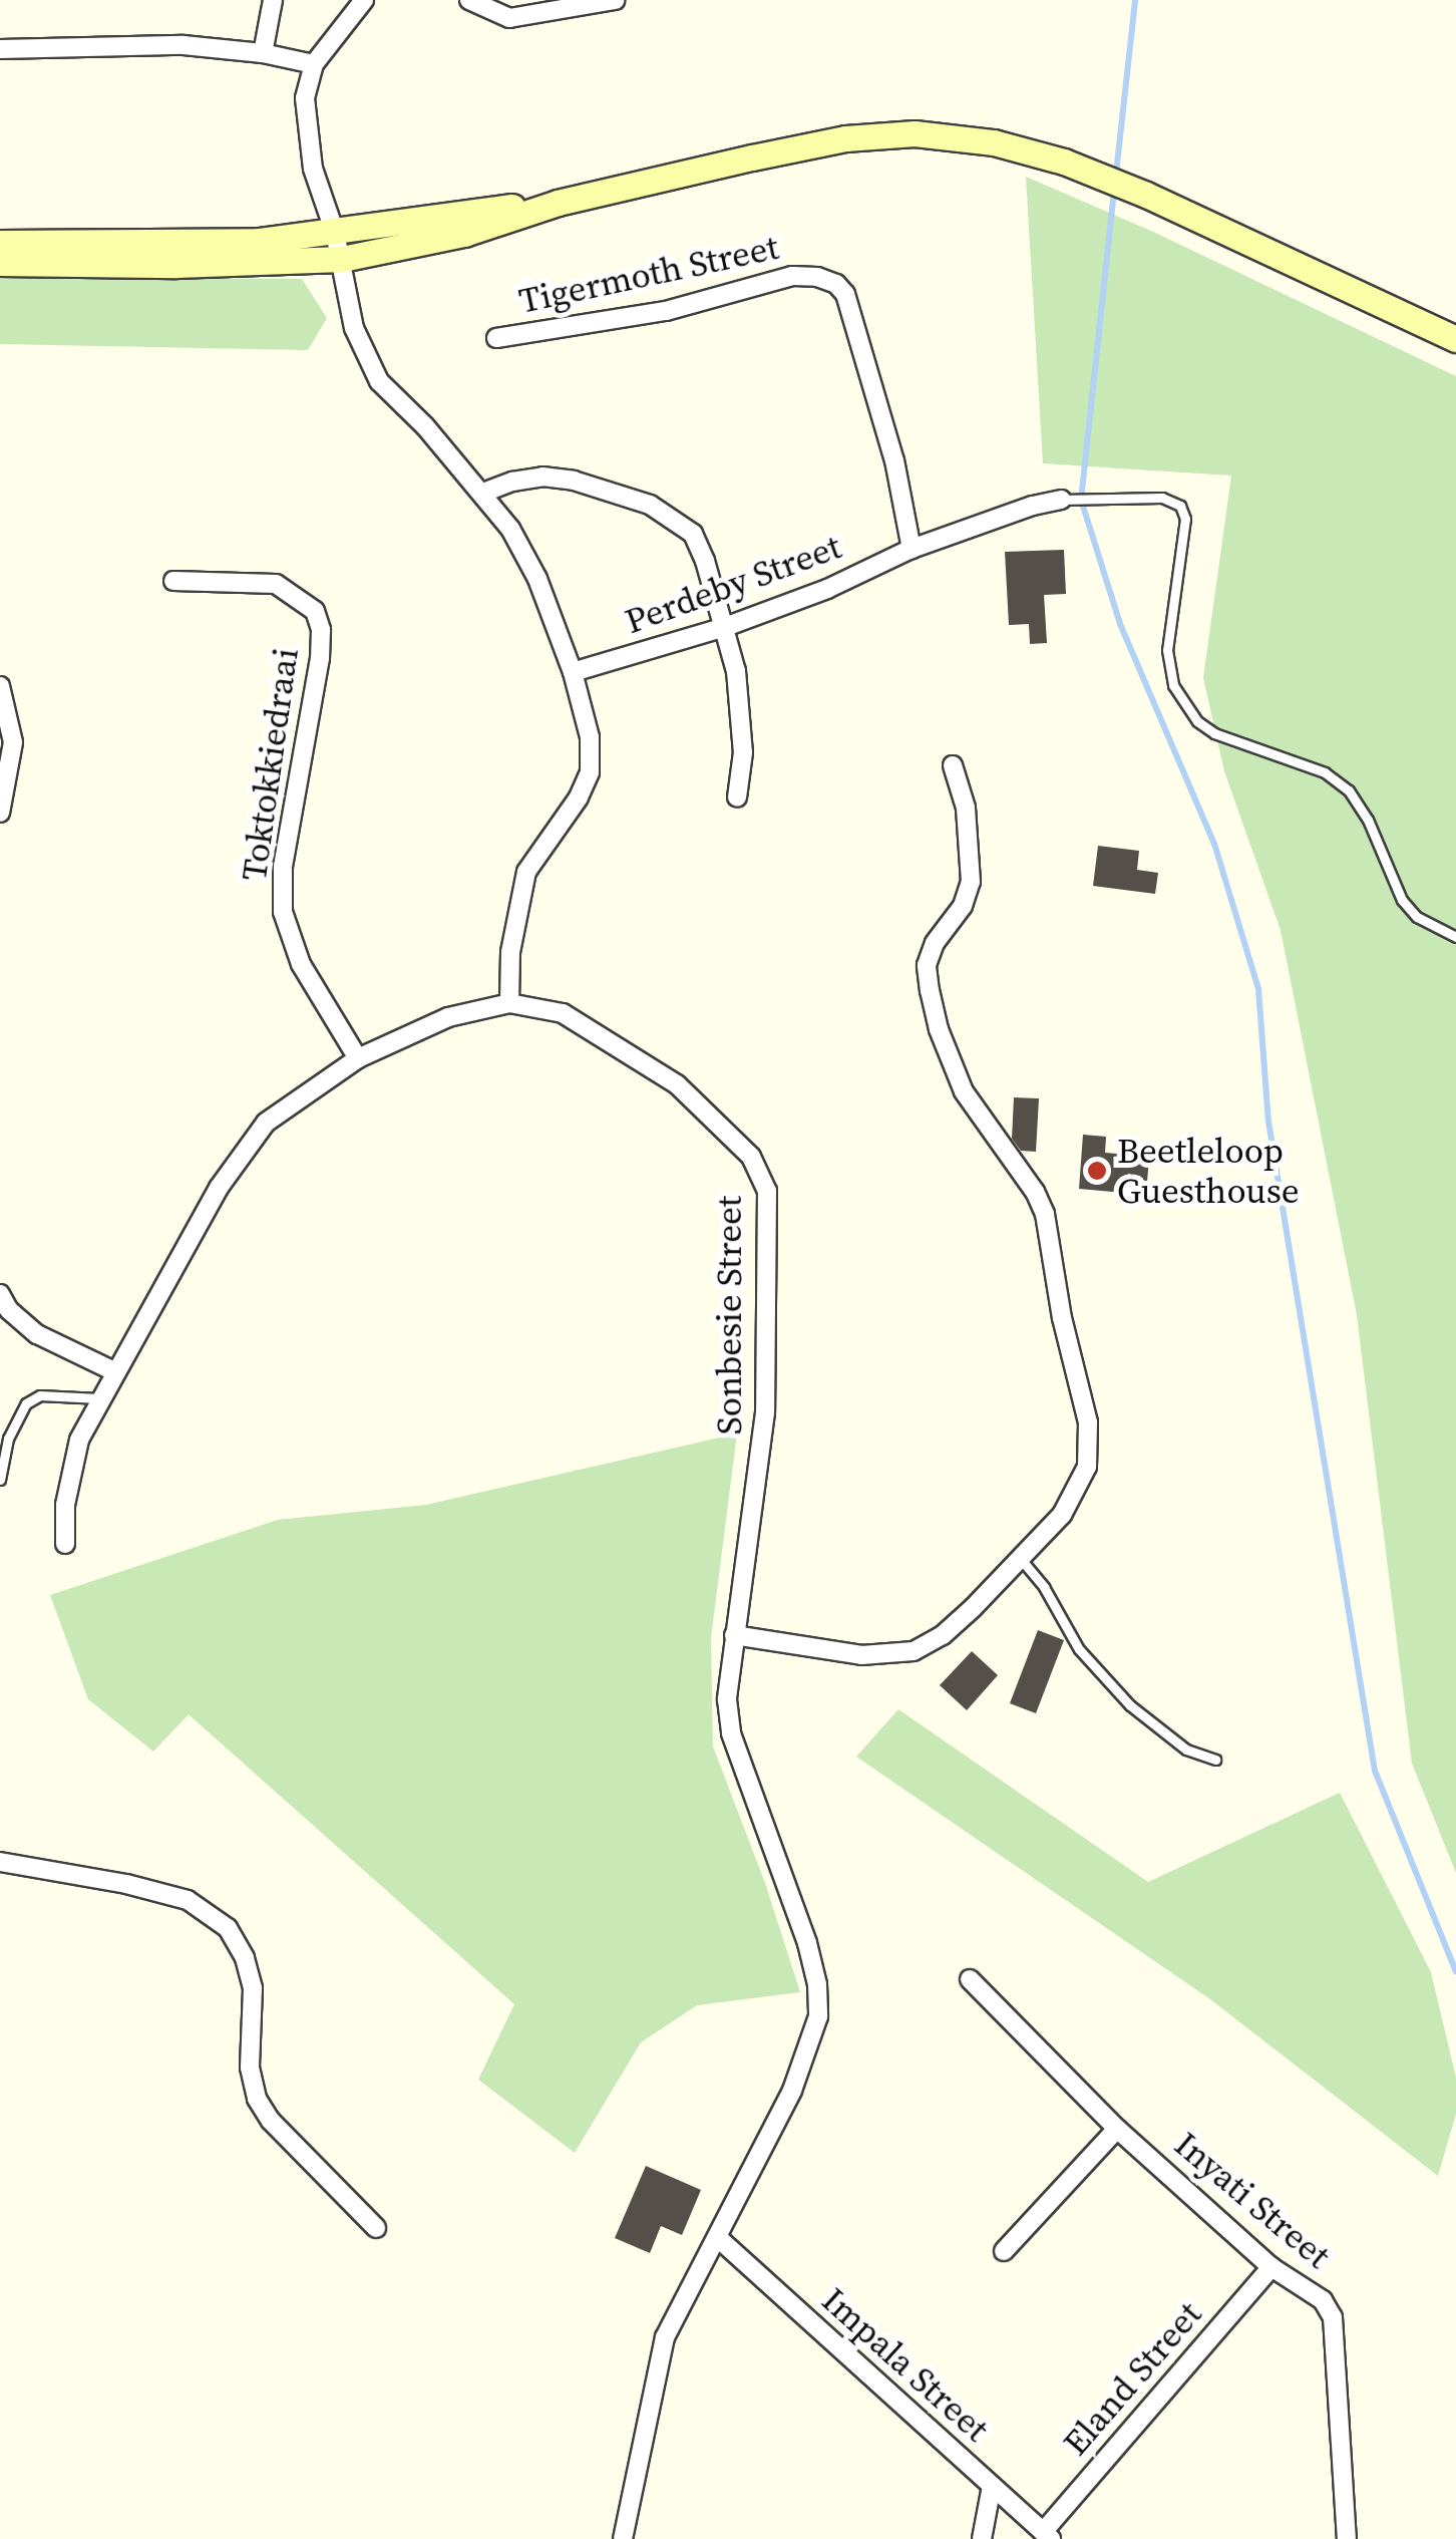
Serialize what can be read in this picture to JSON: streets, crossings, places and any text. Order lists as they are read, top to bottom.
{
  "streets": {
    "street": [
      "Tigermoth Street",
      "Perdeby Street",
      "Toktokkiedraai",
      "Sonbesie Street",
      "Inyati Street",
      "Impala Street",
      "Eland Street"
    ]
  },
  "crossings": [
    ["Tigermoth Street", "Perdeby Street"],
    ["Toktokkiedraai", "Sonbesie Street"],
    ["Sonbesie Street", "Impala Street"],
    ["Inyati Street", "Eland Street"],
    ["Impala Street", "Eland Street"]
  ],
  "places": ["Beetleloop Guesthouse"]
}
